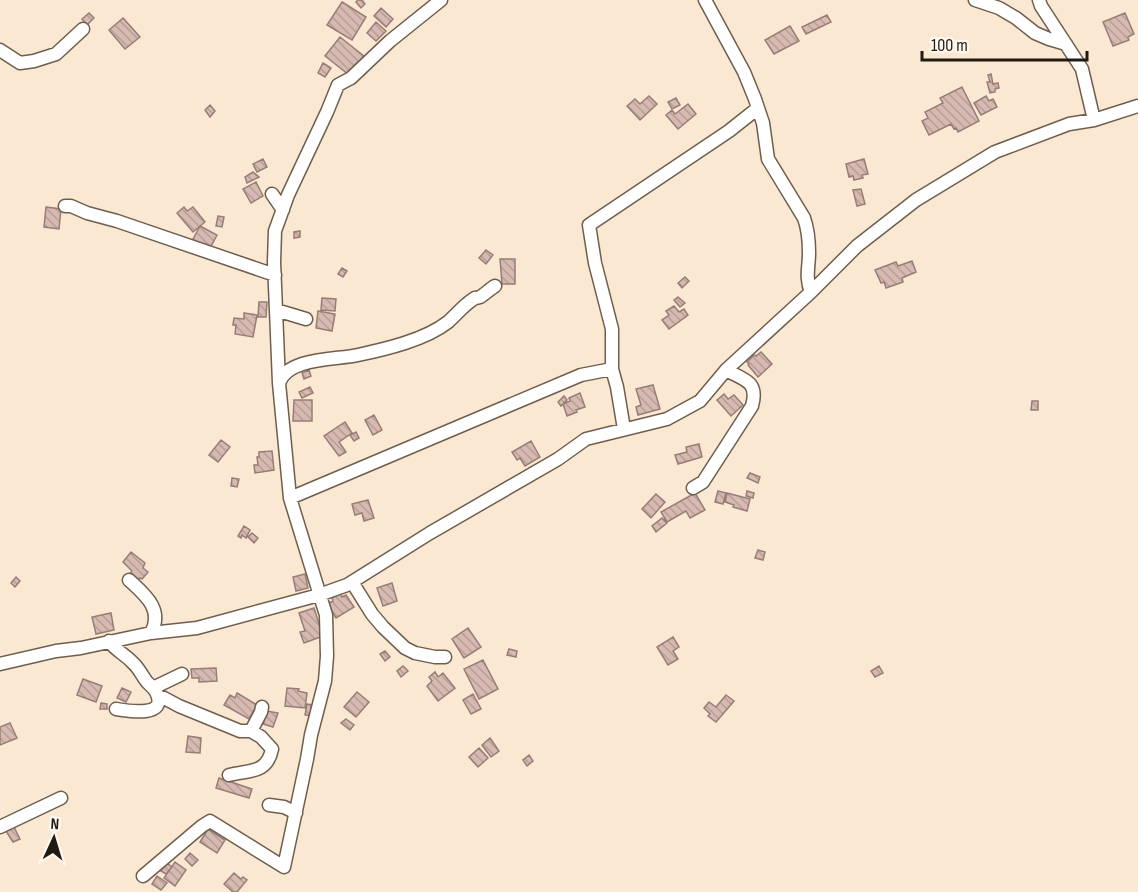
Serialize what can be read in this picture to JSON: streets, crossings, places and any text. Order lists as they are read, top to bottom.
{
  "scale_bar": "100 m",
  "north": "top"
}
